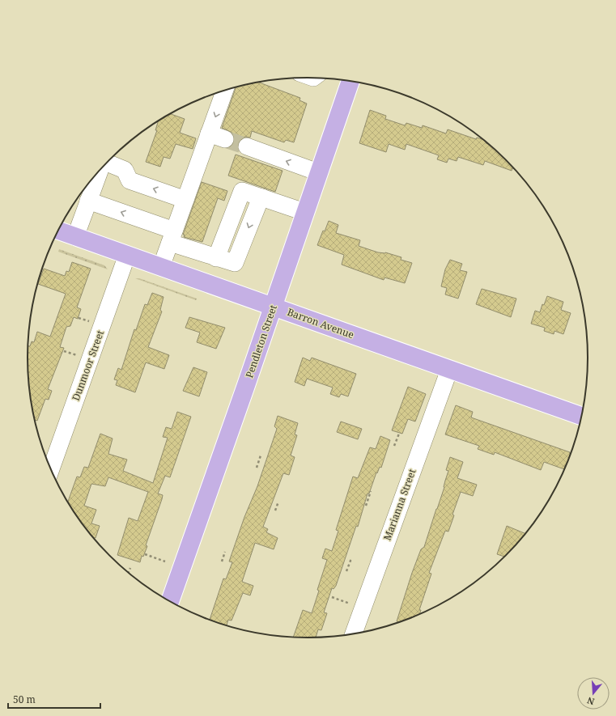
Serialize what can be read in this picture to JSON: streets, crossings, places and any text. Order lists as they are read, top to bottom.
{
  "streets": {
    "main road": ["Barron Avenue", "Pendleton Street"],
    "street": ["Dunmoor Street", "Marianna Street"]
  },
  "crossings": [
    ["Barron Avenue", "Pendleton Street"],
    ["Barron Avenue", "Dunmoor Street"],
    ["Barron Avenue", "Marianna Street"]
  ],
  "scale_bar": "50 m",
  "north": "bottom"
}
